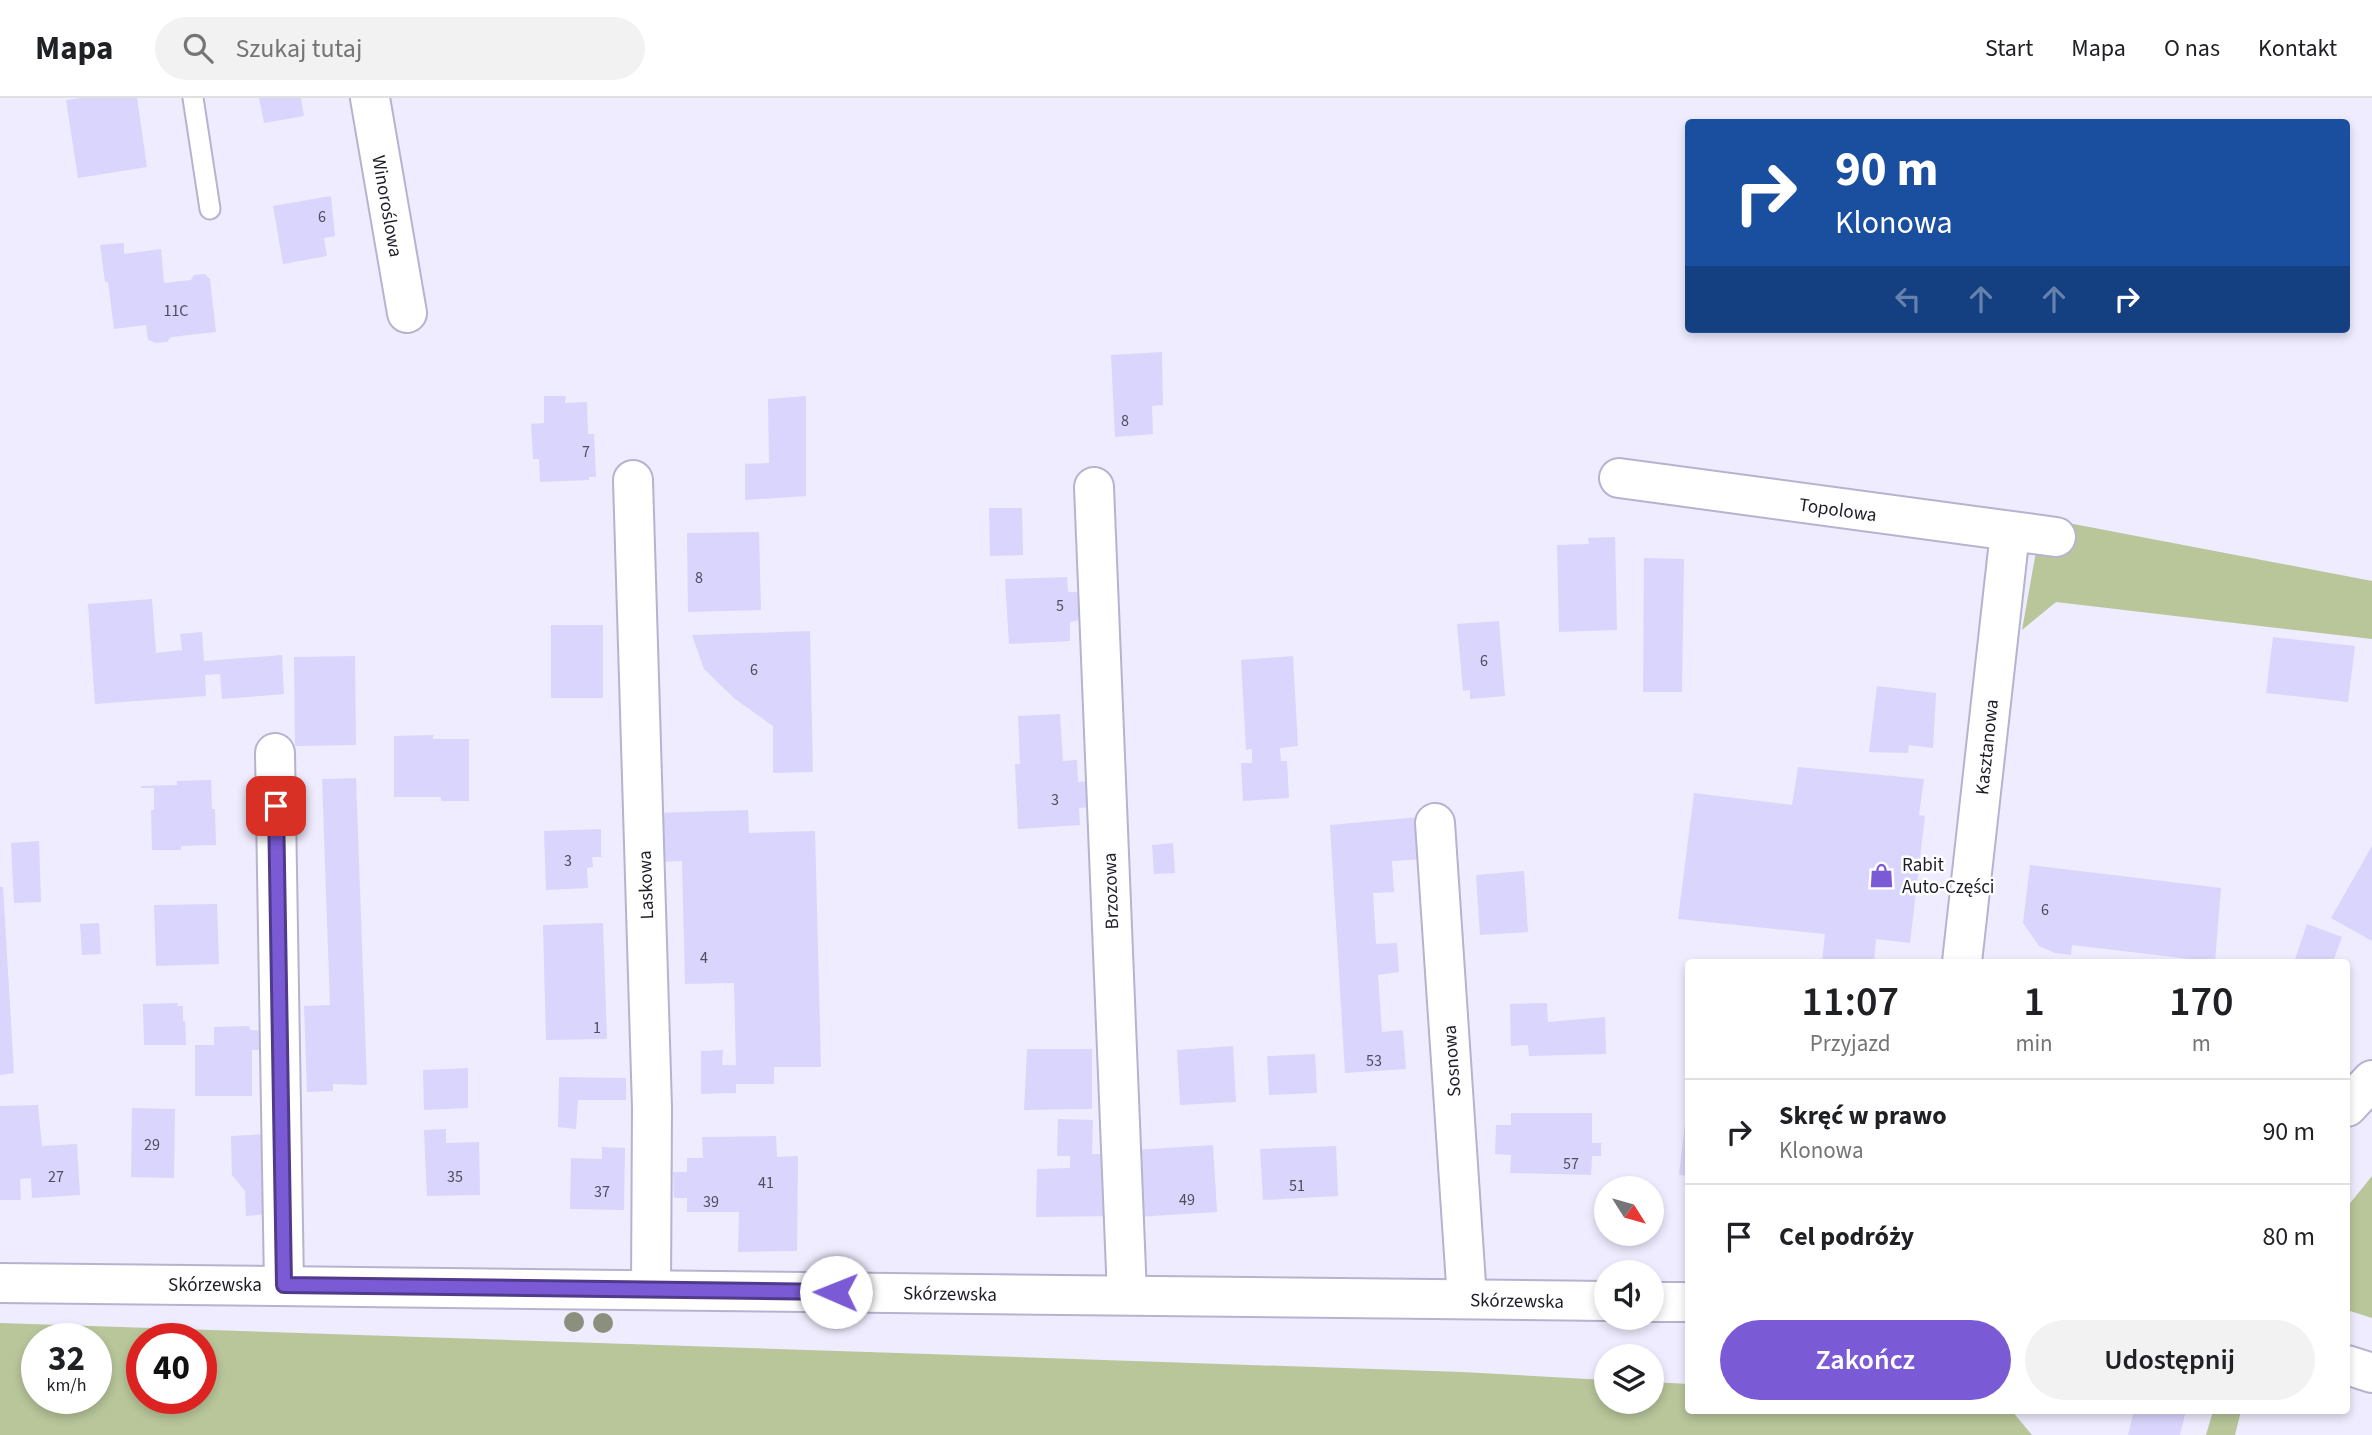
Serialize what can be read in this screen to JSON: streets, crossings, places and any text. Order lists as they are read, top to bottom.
{
  "streets": {
    "street": [
      "Winoroślowa",
      "Topolowa",
      "Kasztanowa",
      "Laskowa",
      "Brzozowa",
      "Sosnowa",
      "Skórzewska"
    ]
  },
  "crossings": [
    ["Topolowa", "Kasztanowa"],
    ["Laskowa", "Skórzewska"],
    ["Brzozowa", "Skórzewska"],
    ["Sosnowa", "Skórzewska"]
  ],
  "places": {
    "shop": ["Rabit Auto-Części"]
  },
  "house_numbers": [
    "6",
    "11C",
    "8",
    "7",
    "8",
    "5",
    "6",
    "6",
    "3",
    "3",
    "6",
    "4",
    "1",
    "53",
    "29",
    "57",
    "27",
    "35",
    "41",
    "51",
    "37",
    "49",
    "39"
  ],
  "north": "bottom right",
  "page": {
    "header": "Mapa",
    "search": "Szukaj tutaj",
    "nav": [
      "Start",
      "Mapa",
      "O nas",
      "Kontakt"
    ],
    "turn": ["90 m", "Klonowa"],
    "eta": [
      "11:07",
      "Przyjazd",
      "1",
      "min",
      "170",
      "m"
    ],
    "list": [
      {
        "name": "Skręć w prawo",
        "note": "Klonowa",
        "value": "90 m"
      },
      {
        "name": "Cel podróży",
        "value": "80 m"
      }
    ],
    "buttons": ["Zakończ", "Udostępnij"],
    "speed": "32 km/h",
    "limit": "40"
  }
}
